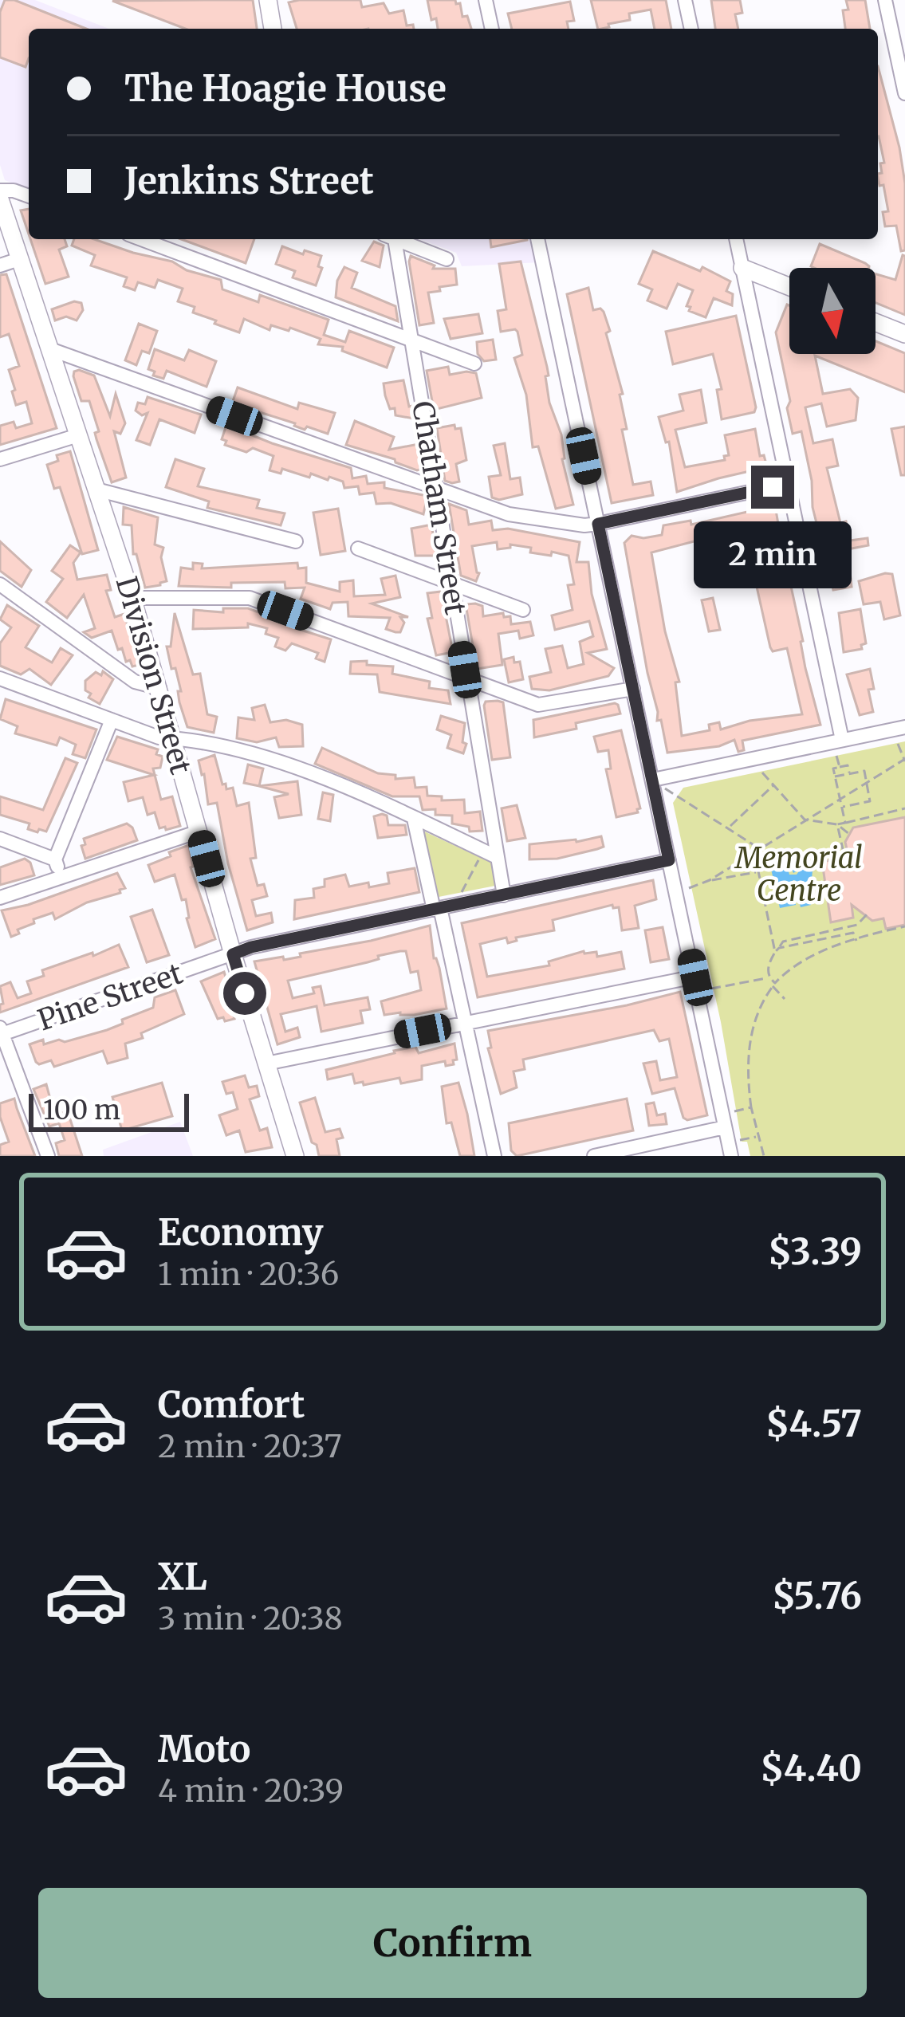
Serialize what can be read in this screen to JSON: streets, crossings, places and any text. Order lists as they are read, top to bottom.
{
  "streets": {
    "main road": ["Division Street"],
    "street": ["Chatham Street", "Pine Street"]
  },
  "crossings": [
    ["Chatham Street", "Pine Street"],
    ["Division Street", "Pine Street"]
  ],
  "parks": ["Memorial Centre"],
  "scale_bar": "100 m",
  "north": "bottom",
  "page": {
    "banner": ["The Hoagie House", "Jenkins Street"],
    "bubble": "2 min",
    "scale": "100 m",
    "list": [
      {
        "name": "Economy",
        "note": "1 min · 20:36",
        "value": "$3.39"
      },
      {
        "name": "Comfort",
        "note": "2 min · 20:37",
        "value": "$4.57"
      },
      {
        "name": "XL",
        "note": "3 min · 20:38",
        "value": "$5.76"
      },
      {
        "name": "Moto",
        "note": "4 min · 20:39",
        "value": "$4.40"
      }
    ],
    "buttons": "Confirm"
  }
}
